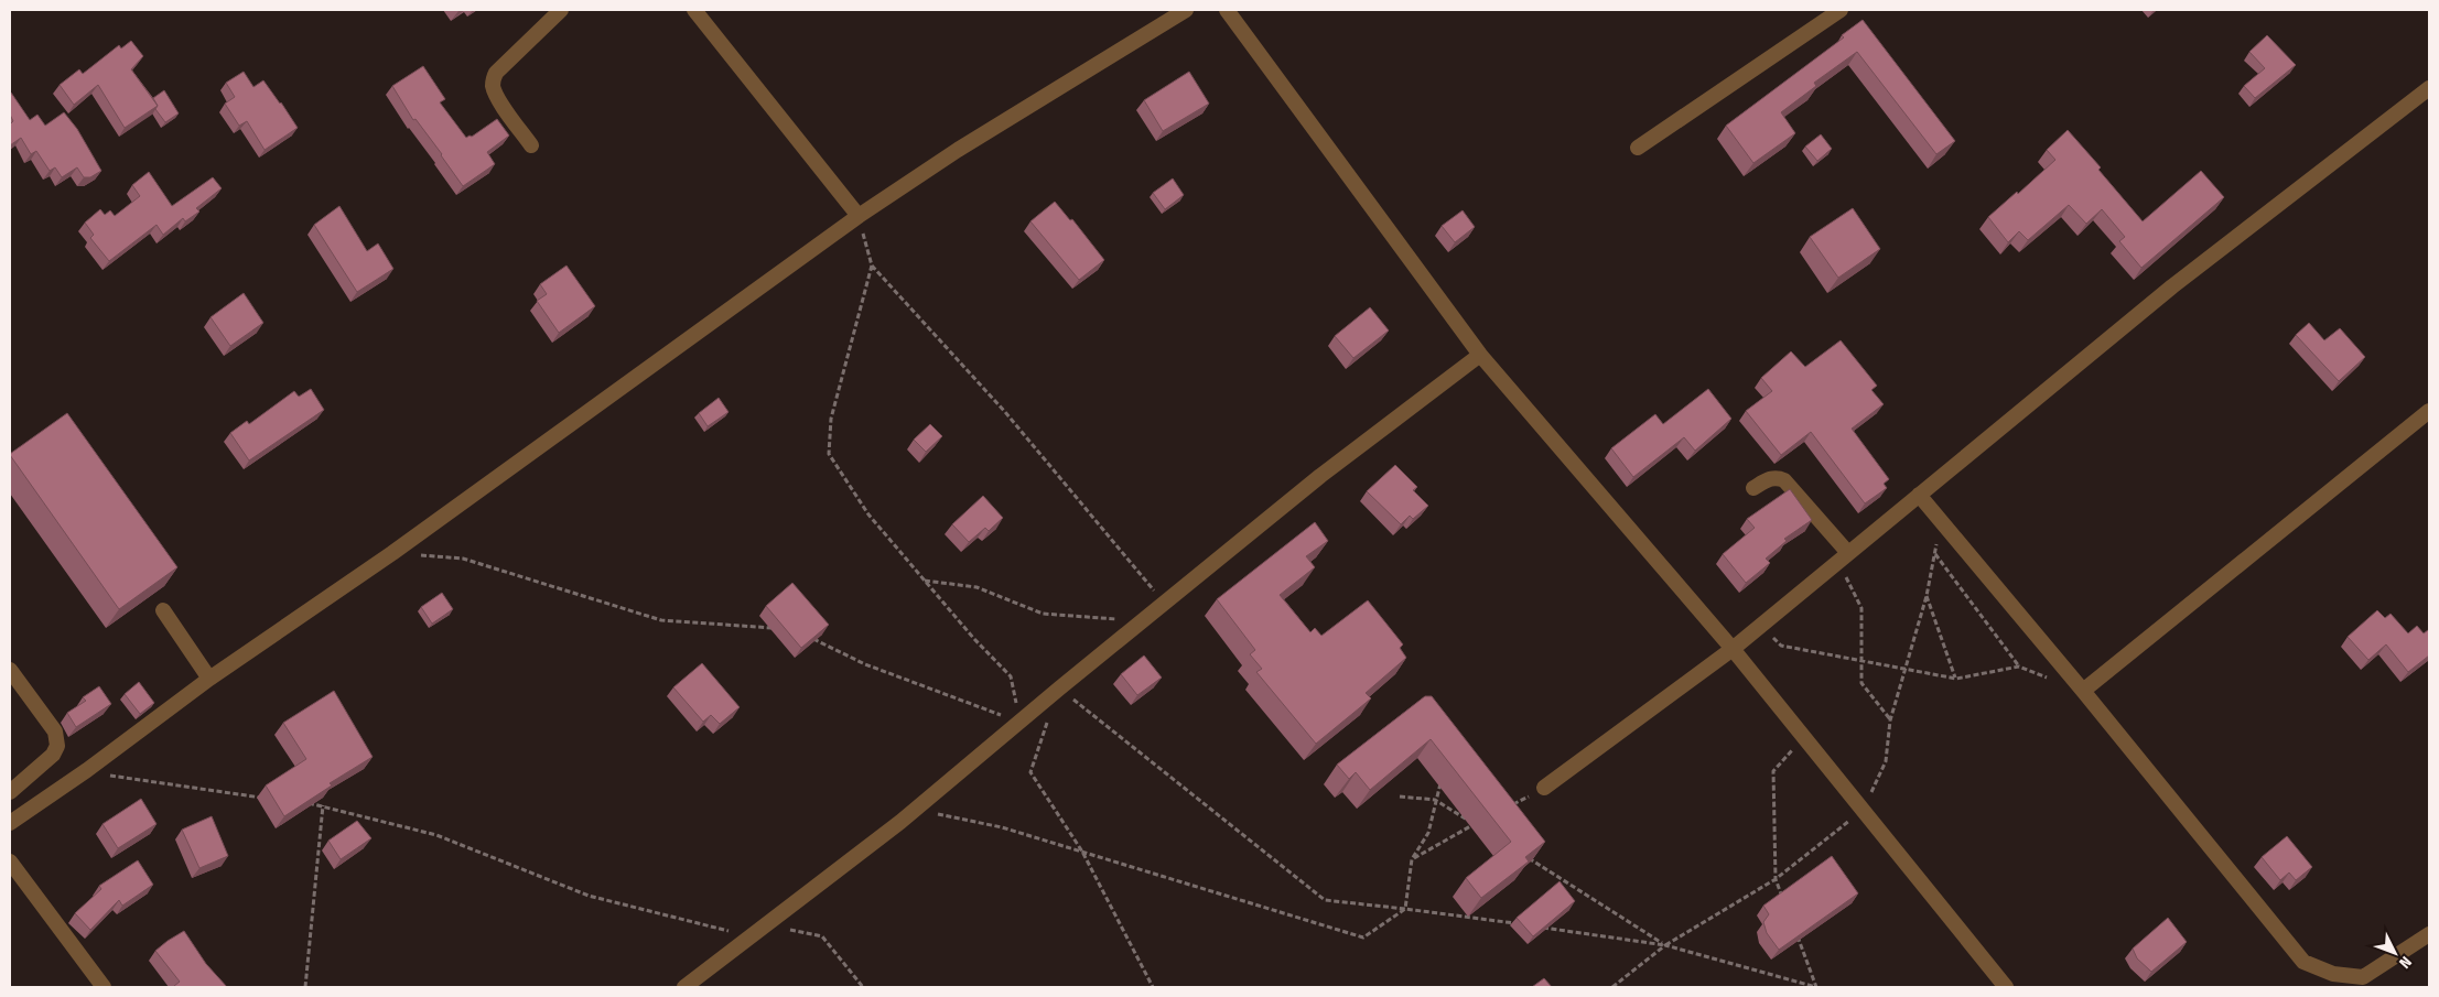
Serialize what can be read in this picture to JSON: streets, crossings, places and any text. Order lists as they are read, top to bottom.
{
  "north": "bottom right"
}
